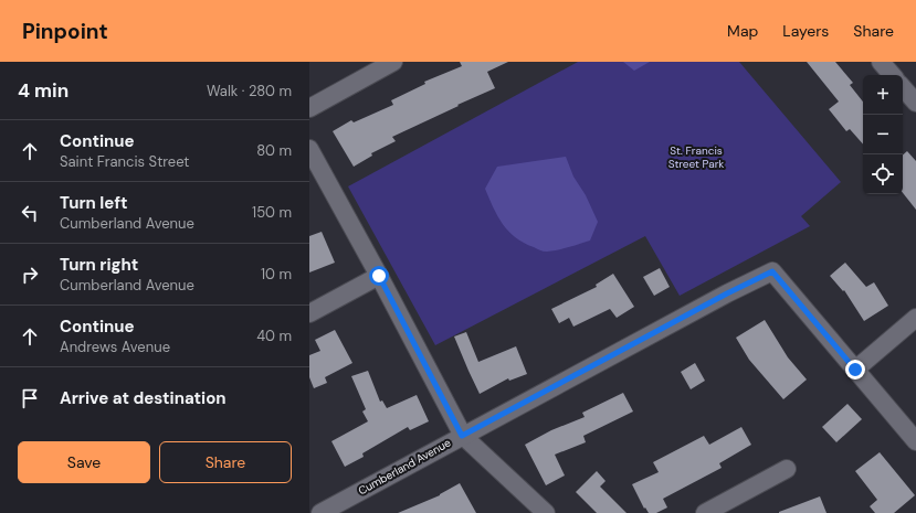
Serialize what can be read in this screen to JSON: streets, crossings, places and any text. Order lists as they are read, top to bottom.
{
  "streets": {
    "street": ["Cumberland Avenue"]
  },
  "parks": ["St. Francis Street Park"],
  "page": {
    "header": "Pinpoint",
    "nav": ["Map", "Layers", "Share"],
    "heading": ["4 min", "Walk · 280 m"],
    "map_buttons": ["+", "−"],
    "list": [
      ["Continue", "Saint Francis Street", "80 m"],
      ["Turn left", "Cumberland Avenue", "150 m"],
      ["Turn right", "Cumberland Avenue", "10 m"],
      ["Continue", "Andrews Avenue", "40 m"],
      "Arrive at destination"
    ],
    "buttons": ["Save", "Share"]
  }
}
